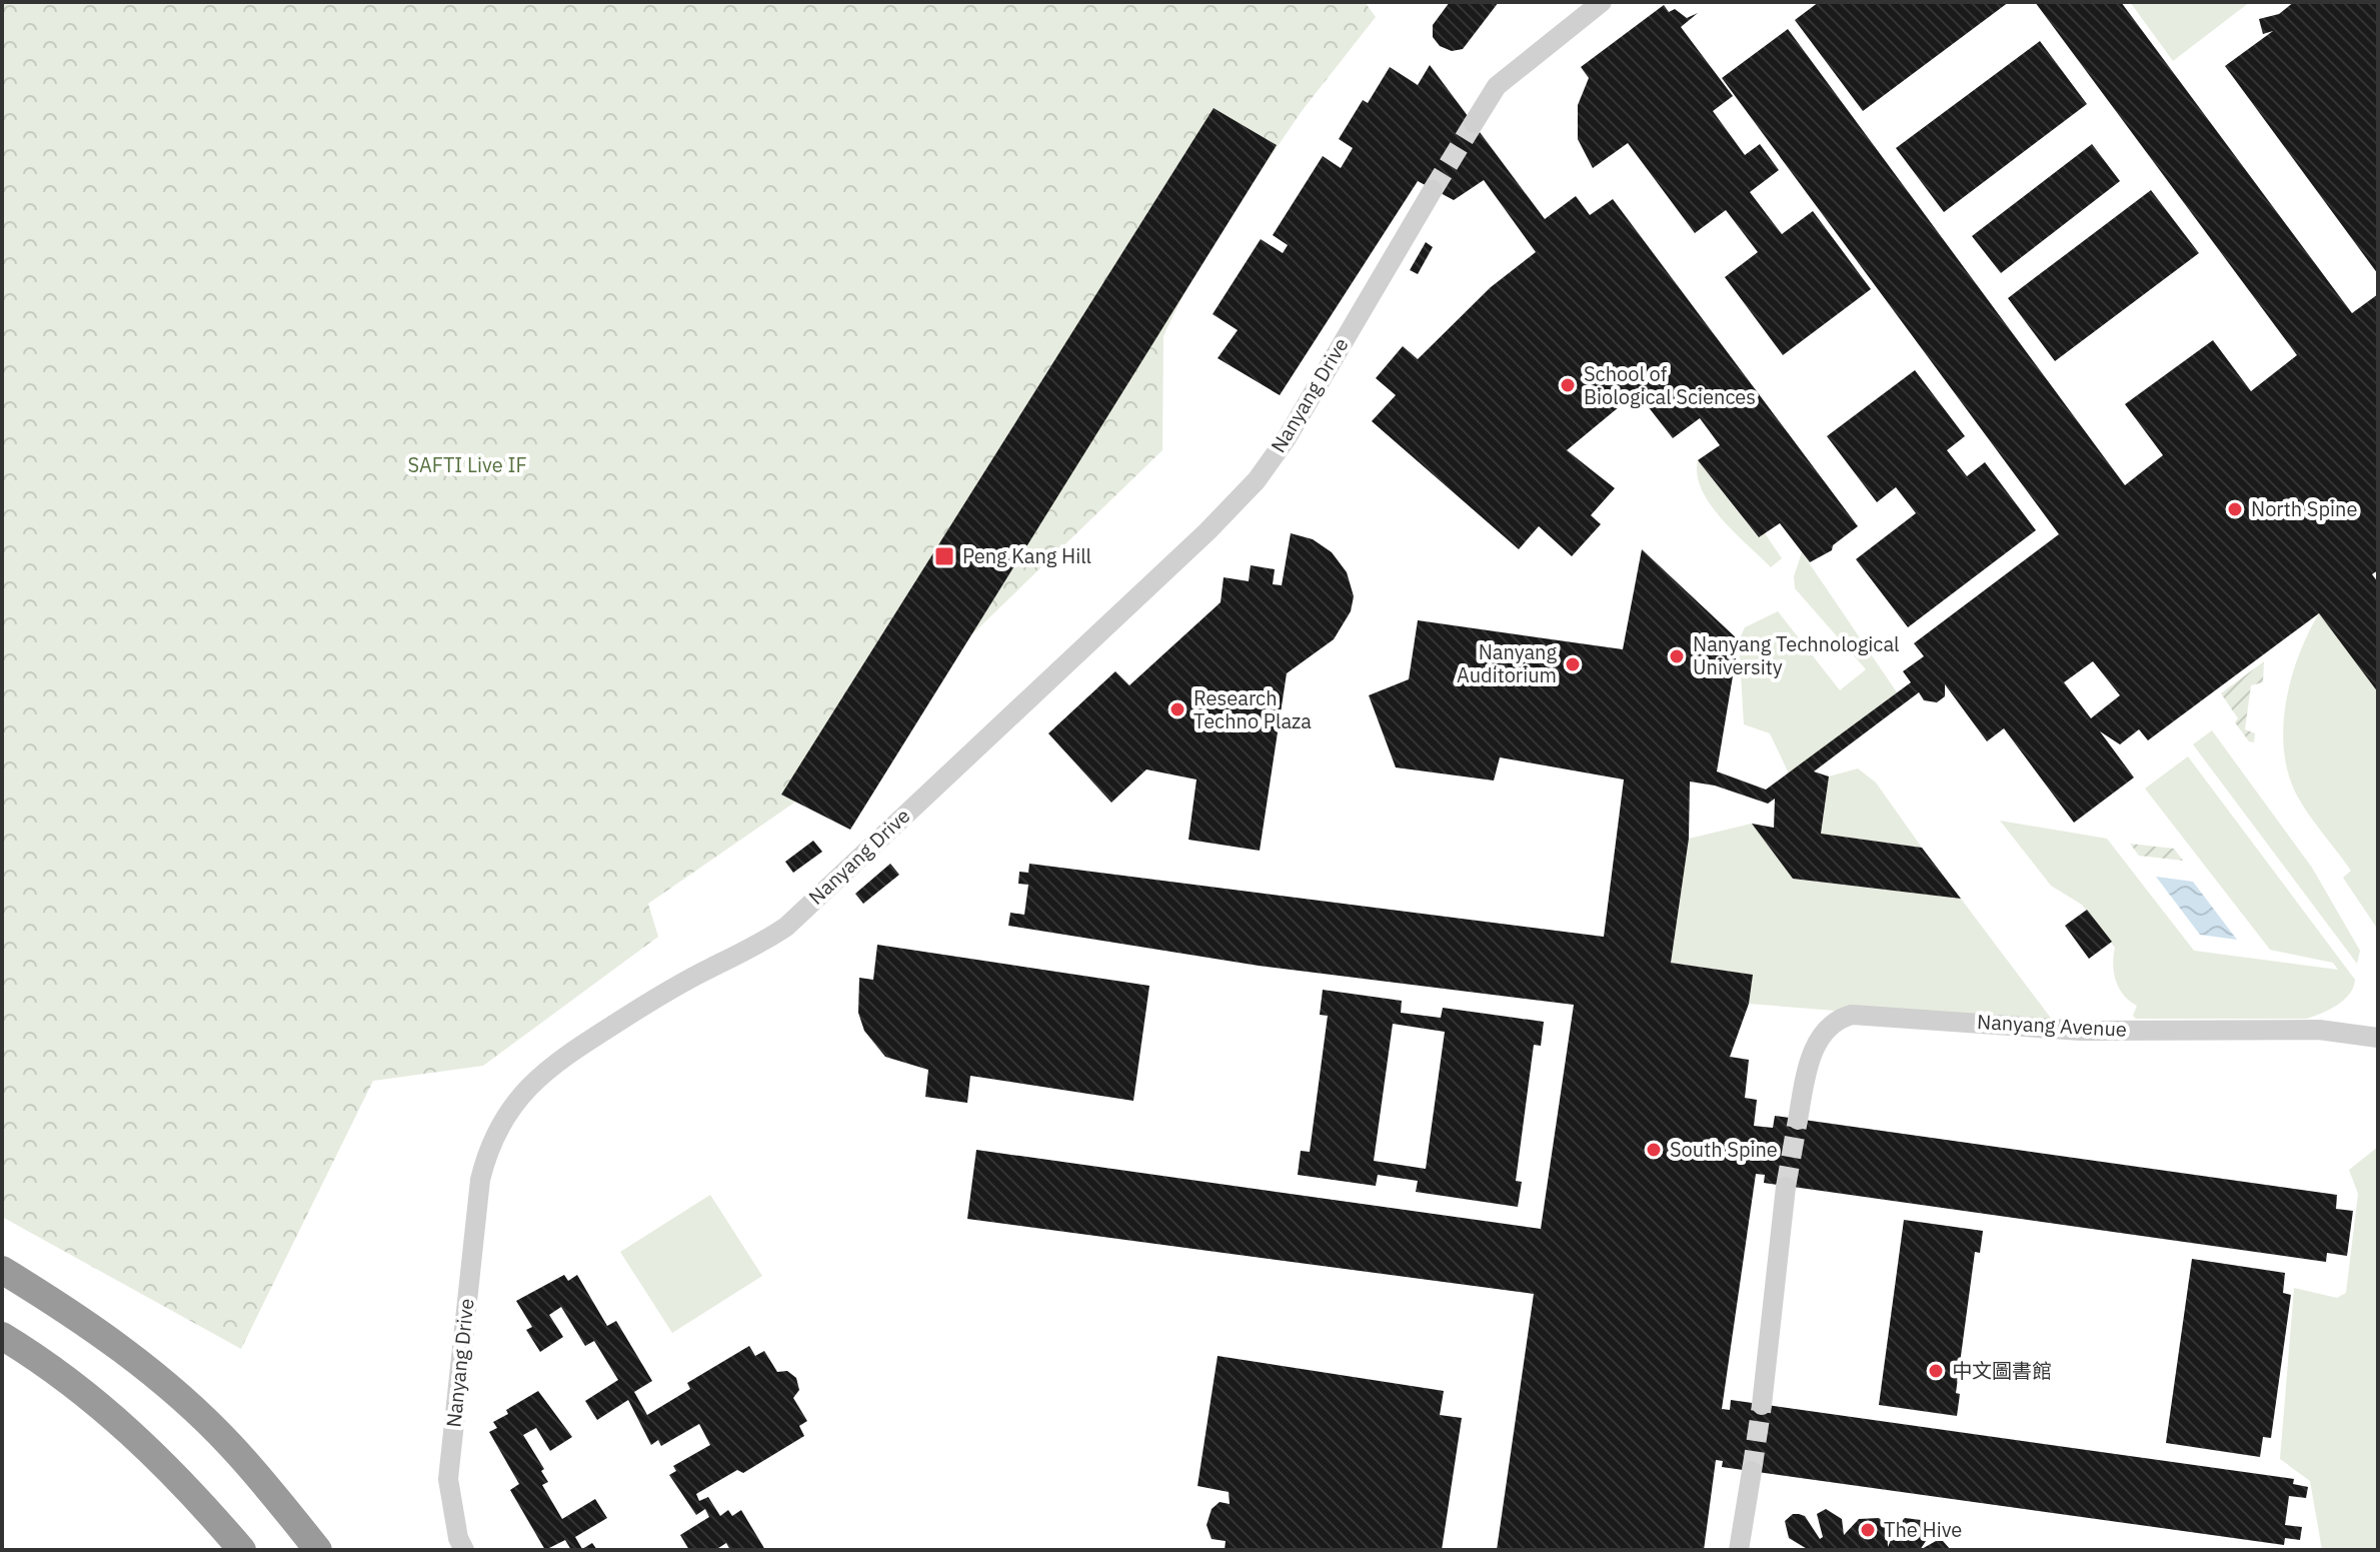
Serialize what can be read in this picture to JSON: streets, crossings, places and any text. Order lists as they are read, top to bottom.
{
  "streets": {
    "street": ["Nanyang Drive", "Nanyang Avenue"]
  },
  "parks": ["SAFTI Live IF"],
  "places": {
    "other": [
      "School of Biological Sciences",
      "North Spine",
      "Nanyang Technological University",
      "Nanyang Auditorium",
      "Research Techno Plaza",
      "South Spine",
      "中文圖書館",
      "The Hive"
    ],
    "transit": ["Peng Kang Hill"]
  }
}
